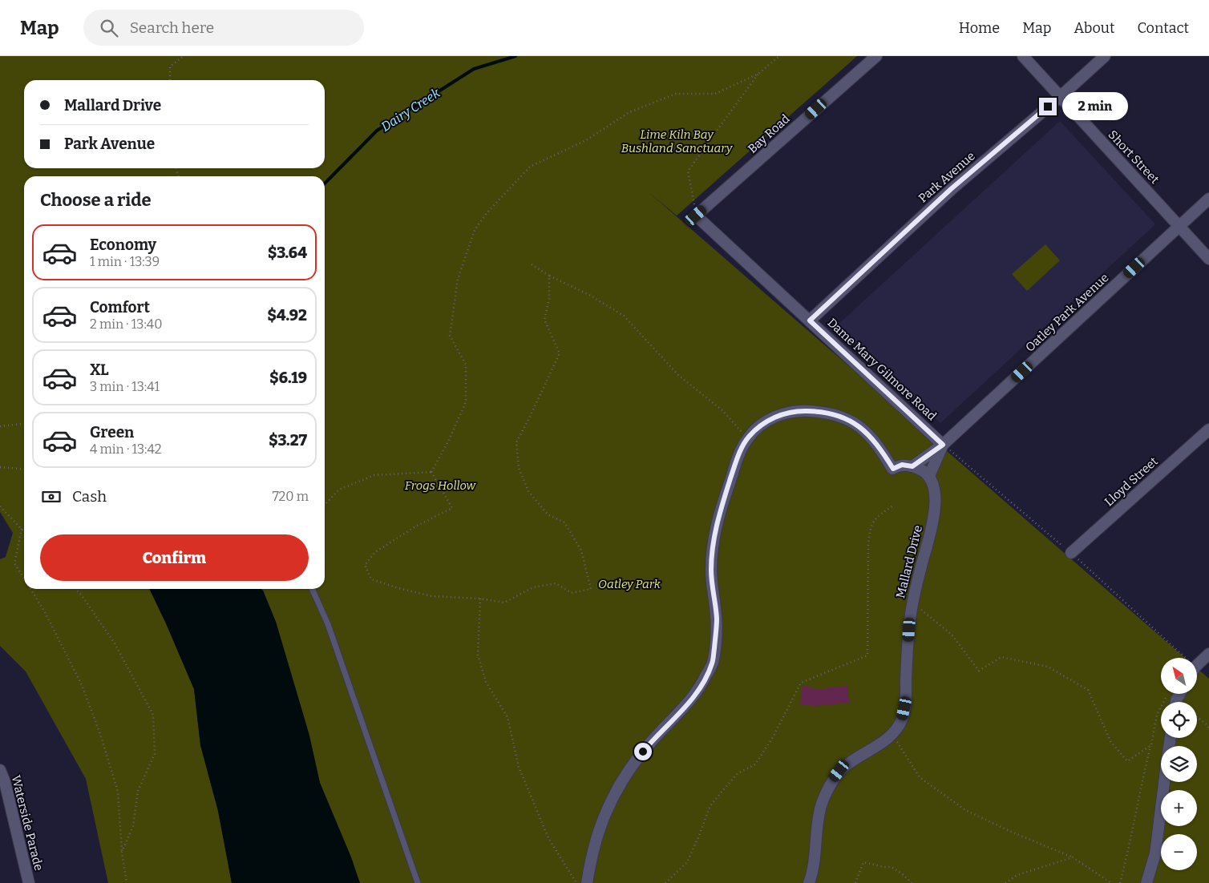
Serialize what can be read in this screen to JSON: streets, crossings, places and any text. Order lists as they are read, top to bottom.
{
  "streets": {
    "street": [
      "Bay Road",
      "Short Street",
      "Park Avenue",
      "Oatley Park Avenue",
      "Dame Mary Gilmore Road",
      "Lloyd Street",
      "Mallard Drive",
      "Waterside Parade"
    ]
  },
  "crossings": [
    ["Bay Road", "Dame Mary Gilmore Road"],
    ["Short Street", "Park Avenue"],
    ["Short Street", "Oatley Park Avenue"],
    ["Park Avenue", "Dame Mary Gilmore Road"],
    ["Oatley Park Avenue", "Dame Mary Gilmore Road"]
  ],
  "water": ["Dairy Creek"],
  "parks": ["Lime Kiln Bay Bushland Sanctuary", "Frogs Hollow", "Oatley Park"],
  "north": "top left",
  "page": {
    "header": "Map",
    "search": "Search here",
    "nav": [
      "Home",
      "Map",
      "About",
      "Contact"
    ],
    "banner": ["Mallard Drive", "Park Avenue"],
    "bubble": "2 min",
    "heading": "Choose a ride",
    "list": [
      {
        "name": "Economy",
        "note": "1 min · 13:39",
        "value": "$3.64"
      },
      {
        "name": "Comfort",
        "note": "2 min · 13:40",
        "value": "$4.92"
      },
      {
        "name": "XL",
        "note": "3 min · 13:41",
        "value": "$6.19"
      },
      {
        "name": "Green",
        "note": "4 min · 13:42",
        "value": "$3.27"
      }
    ],
    "pay": ["Cash", "720 m"],
    "buttons": "Confirm",
    "map_buttons": ["+", "−"]
  }
}
